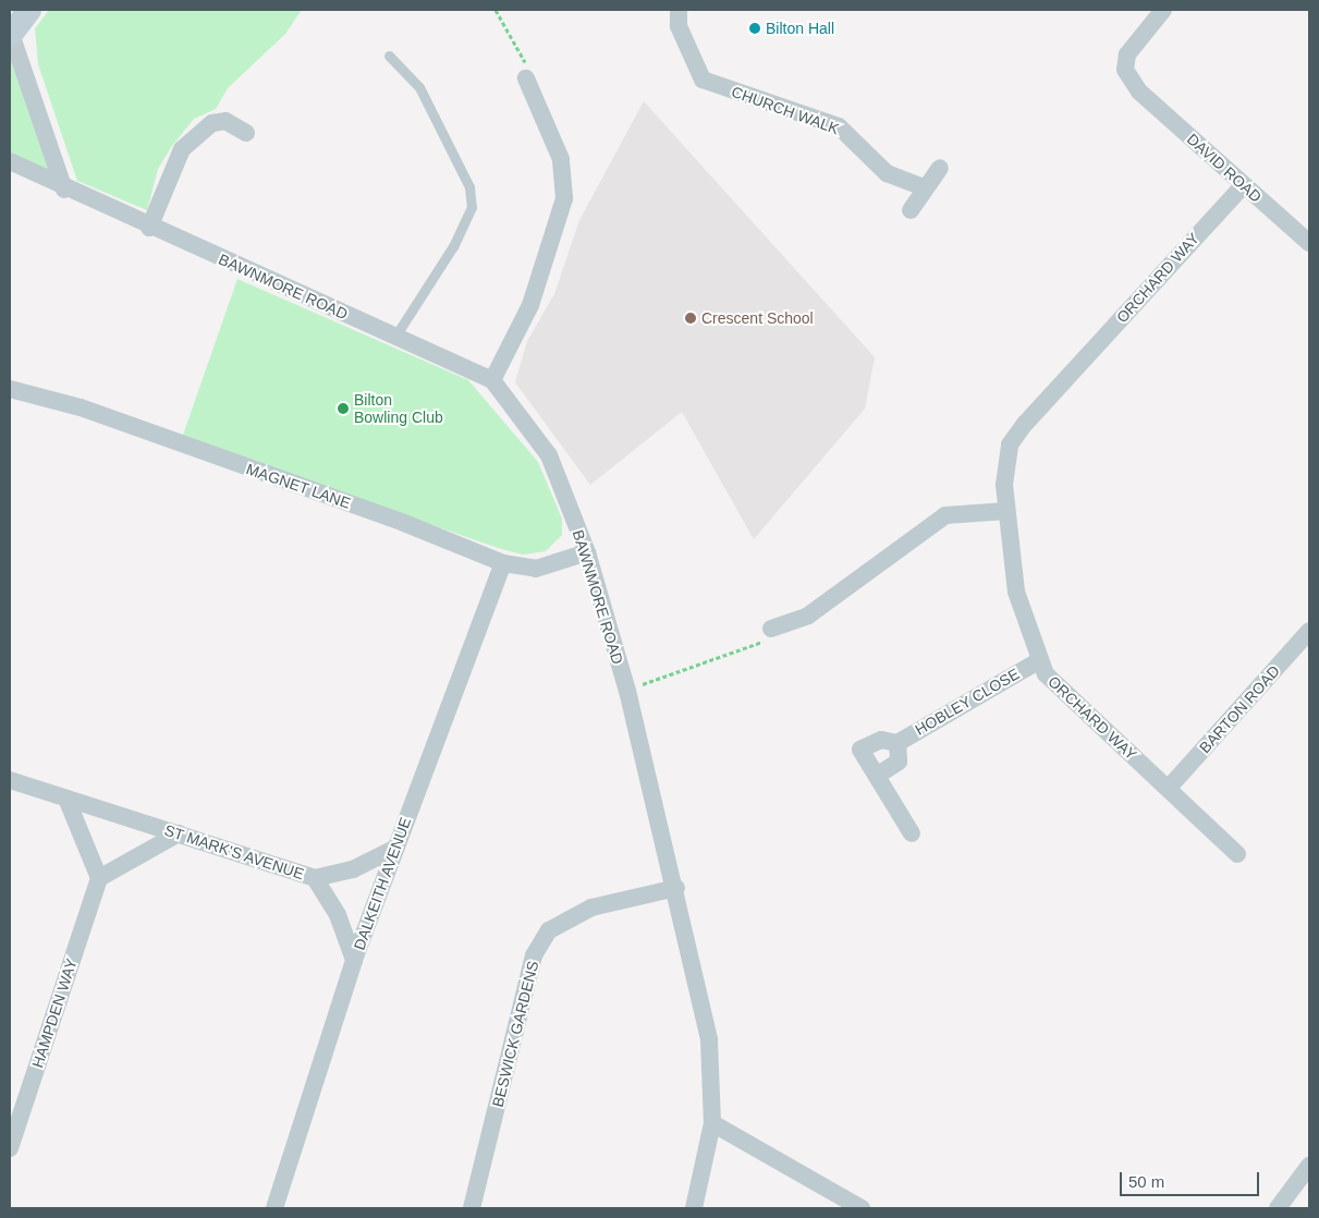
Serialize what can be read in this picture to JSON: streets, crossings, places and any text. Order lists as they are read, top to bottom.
{
  "streets": {
    "street": [
      "CHURCH WALK",
      "DAVID ROAD",
      "ORCHARD WAY",
      "BAWNMORE ROAD",
      "MAGNET LANE",
      "HOBLEY CLOSE",
      "BARTON ROAD",
      "ST MARK'S AVENUE",
      "DALKEITH AVENUE",
      "HAMPDEN WAY",
      "BESWICK GARDENS"
    ]
  },
  "crossings": [
    ["DAVID ROAD", "ORCHARD WAY"],
    ["ORCHARD WAY", "HOBLEY CLOSE"],
    ["ORCHARD WAY", "BARTON ROAD"],
    ["BAWNMORE ROAD", "MAGNET LANE"],
    ["BAWNMORE ROAD", "BESWICK GARDENS"],
    ["MAGNET LANE", "DALKEITH AVENUE"],
    ["ST MARK'S AVENUE", "DALKEITH AVENUE"]
  ],
  "places": ["Bilton Hall", "Crescent School", "Bilton Bowling Club"],
  "scale_bar": "50 m"
}
